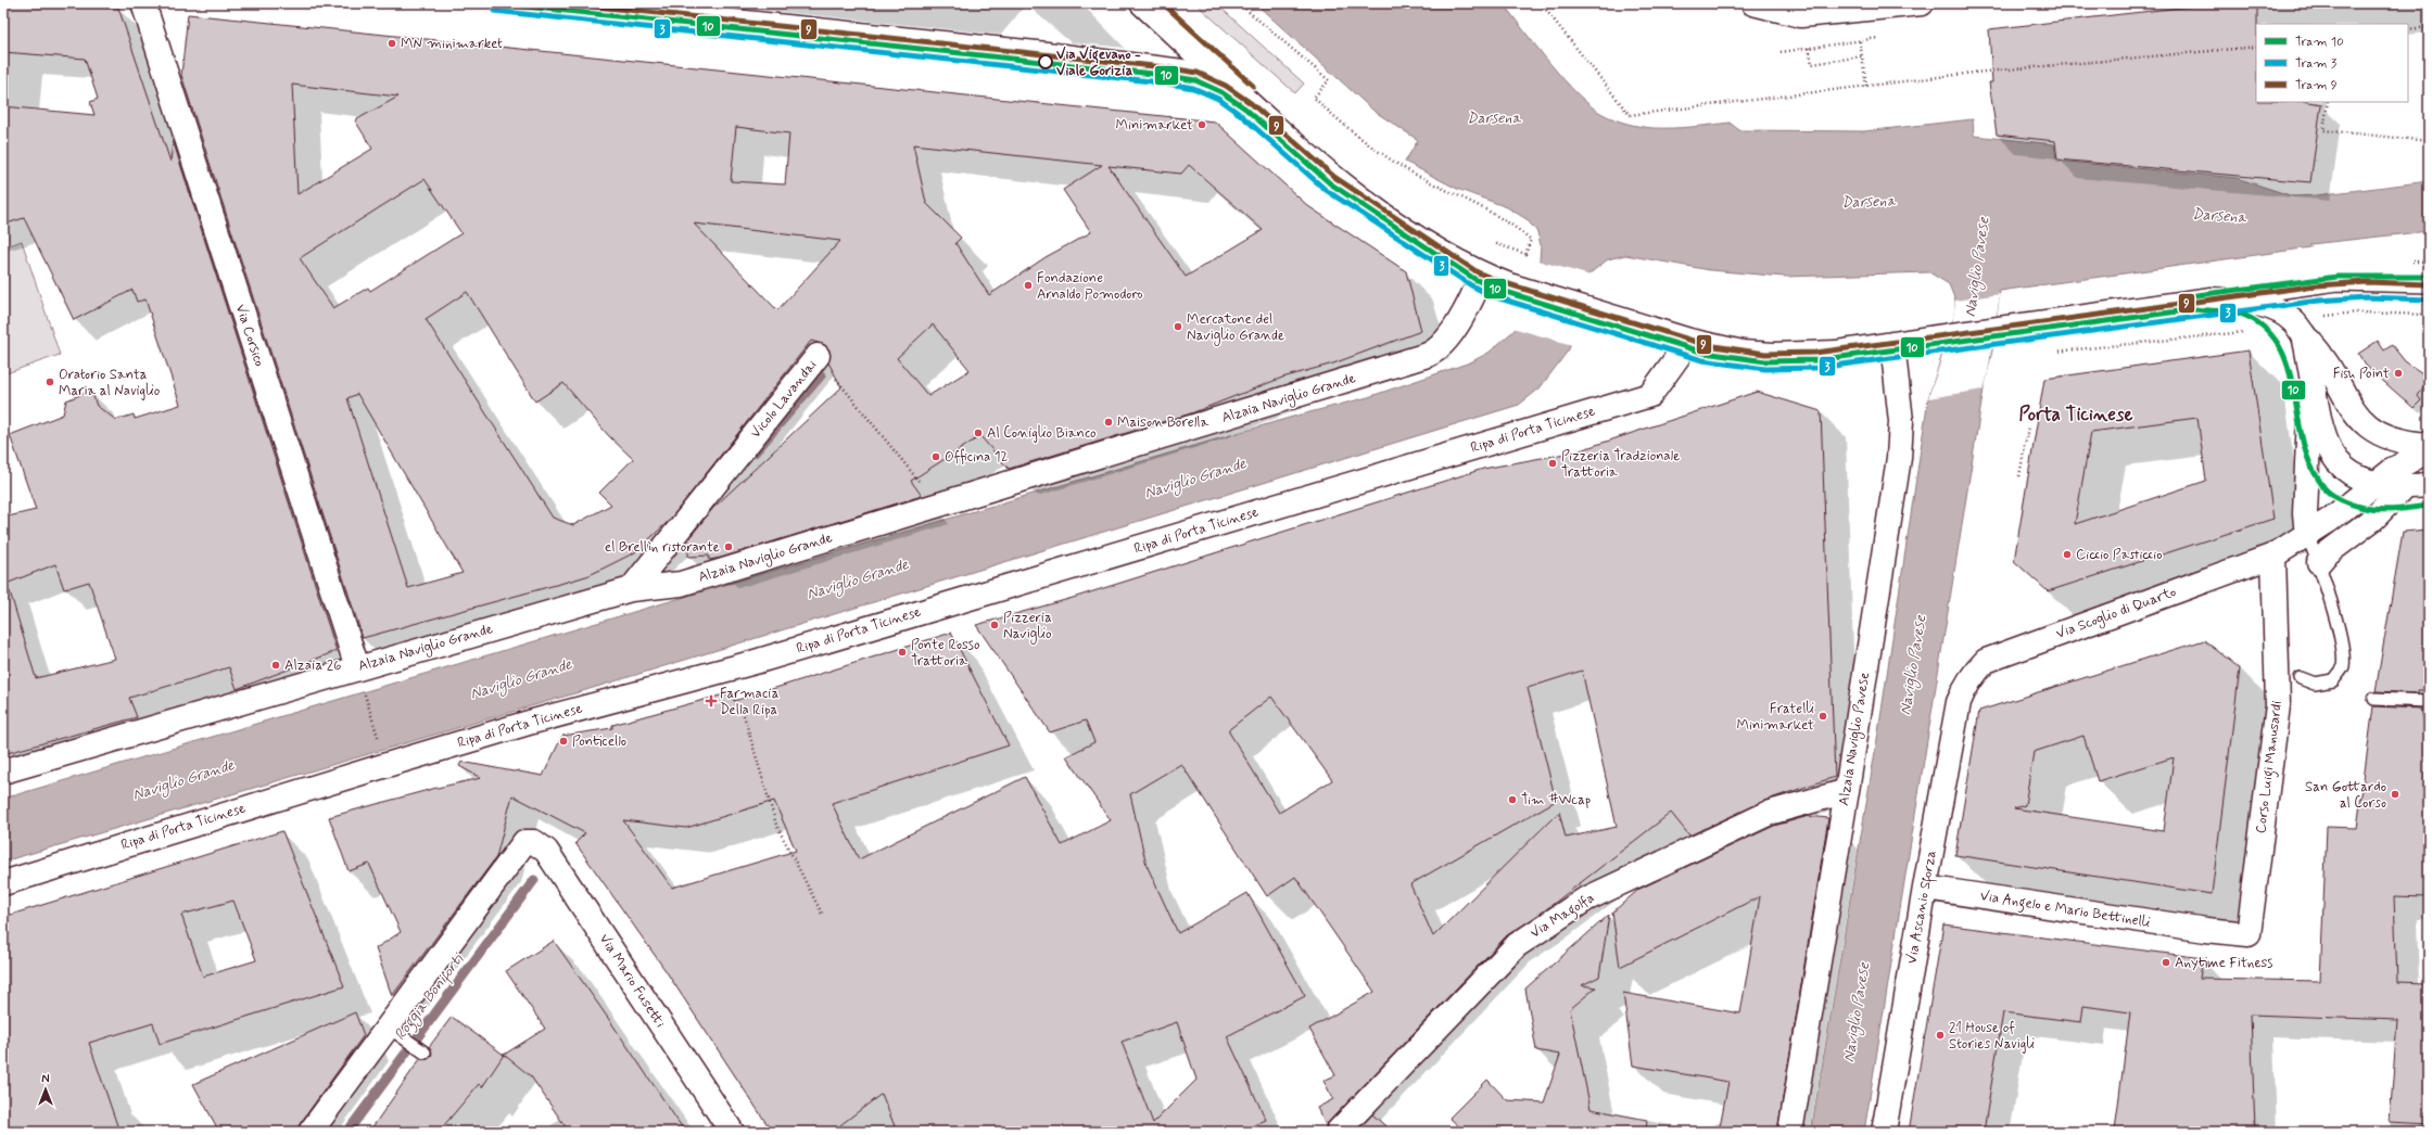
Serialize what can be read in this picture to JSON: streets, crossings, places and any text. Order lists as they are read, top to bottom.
{
  "streets": {
    "street": [
      "Via Corsico",
      "Alzaia Naviglio Grande",
      "Vicolo Lavandai",
      "Ripa di Porta Ticinese",
      "Via Scoglio di Quarto",
      "Alzaia Naviglio Pavese",
      "Corso Luigi Manusardi",
      "Via Ascanio Sforza",
      "Via Angelo e Mario Bettinelli",
      "Via Magolfa",
      "Via Mario Fusetti"
    ]
  },
  "crossings": [
    ["Via Corsico", "Alzaia Naviglio Grande"],
    ["Alzaia Naviglio Grande", "Vicolo Lavandai"],
    ["Via Scoglio di Quarto", "Corso Luigi Manusardi"],
    ["Via Scoglio di Quarto", "Via Ascanio Sforza"],
    ["Alzaia Naviglio Pavese", "Via Magolfa"],
    ["Corso Luigi Manusardi", "Via Angelo e Mario Bettinelli"],
    ["Via Ascanio Sforza", "Via Angelo e Mario Bettinelli"]
  ],
  "districts": ["Porta Ticinese"],
  "water": [
    "Darsena",
    "Naviglio Pavese",
    "Naviglio Grande",
    "Roggia Boniforti"
  ],
  "places": {
    "other": [
      "MN minimarket",
      "Via Vigevano - Viale Gorizia",
      "Minimarket",
      "Fondazione Arnaldo Pomodoro",
      "Mercatone del Naviglio Grande",
      "Fish Point",
      "Oratorio Santa Maria al Naviglio",
      "Maison Borella",
      "Al Coniglio Bianco",
      "Officina 12",
      "Pizzeria Tradzionale Trattoria",
      "el Brellìn ristorante",
      "Ciccio Pasticcio",
      "Pizzeria Naviglio",
      "Ponte Rosso Trattoria",
      "Alzaia 26",
      "Fratelli Minimarket",
      "Ponticello",
      "San Gottardo al Corso",
      "Tim #Wcap",
      "Anytime Fitness",
      "21 House of Stories Navigli"
    ],
    "health": ["Farmacia Della Ripa"]
  },
  "lines": ["tram line 10", "tram line 9", "tram line 3"],
  "legend": ["Tram 10", "Tram 3", "Tram 9"],
  "north": "top"
}
